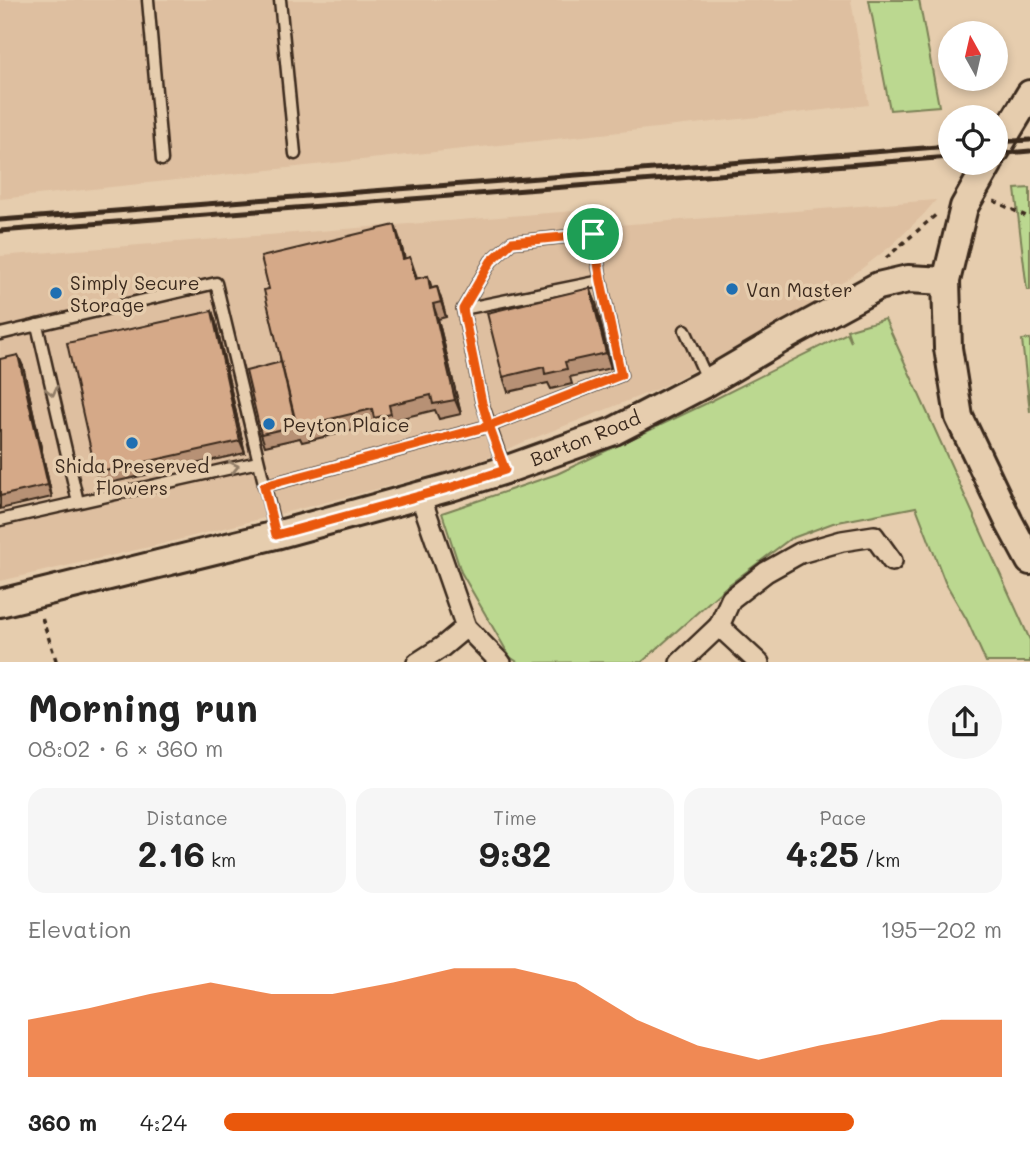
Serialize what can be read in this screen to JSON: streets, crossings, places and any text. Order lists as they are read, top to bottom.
{
  "streets": {
    "street": ["Barton Road"]
  },
  "places": [
    "Van Master",
    "Simply Secure Storage",
    "Peyton Plaice",
    "Shida Preserved Flowers"
  ],
  "north": "top",
  "page": {
    "heading": ["Morning run", "08:02 · 6 × 360 m"],
    "stats": [
      ["Distance", "2.16 km"],
      ["Time", "9:32"],
      ["Pace", "4:25 /km"]
    ],
    "chart": ["Elevation", "195–202 m"],
    "list": [
      {
        "name": "360 m",
        "note": "4:24"
      }
    ]
  }
}
